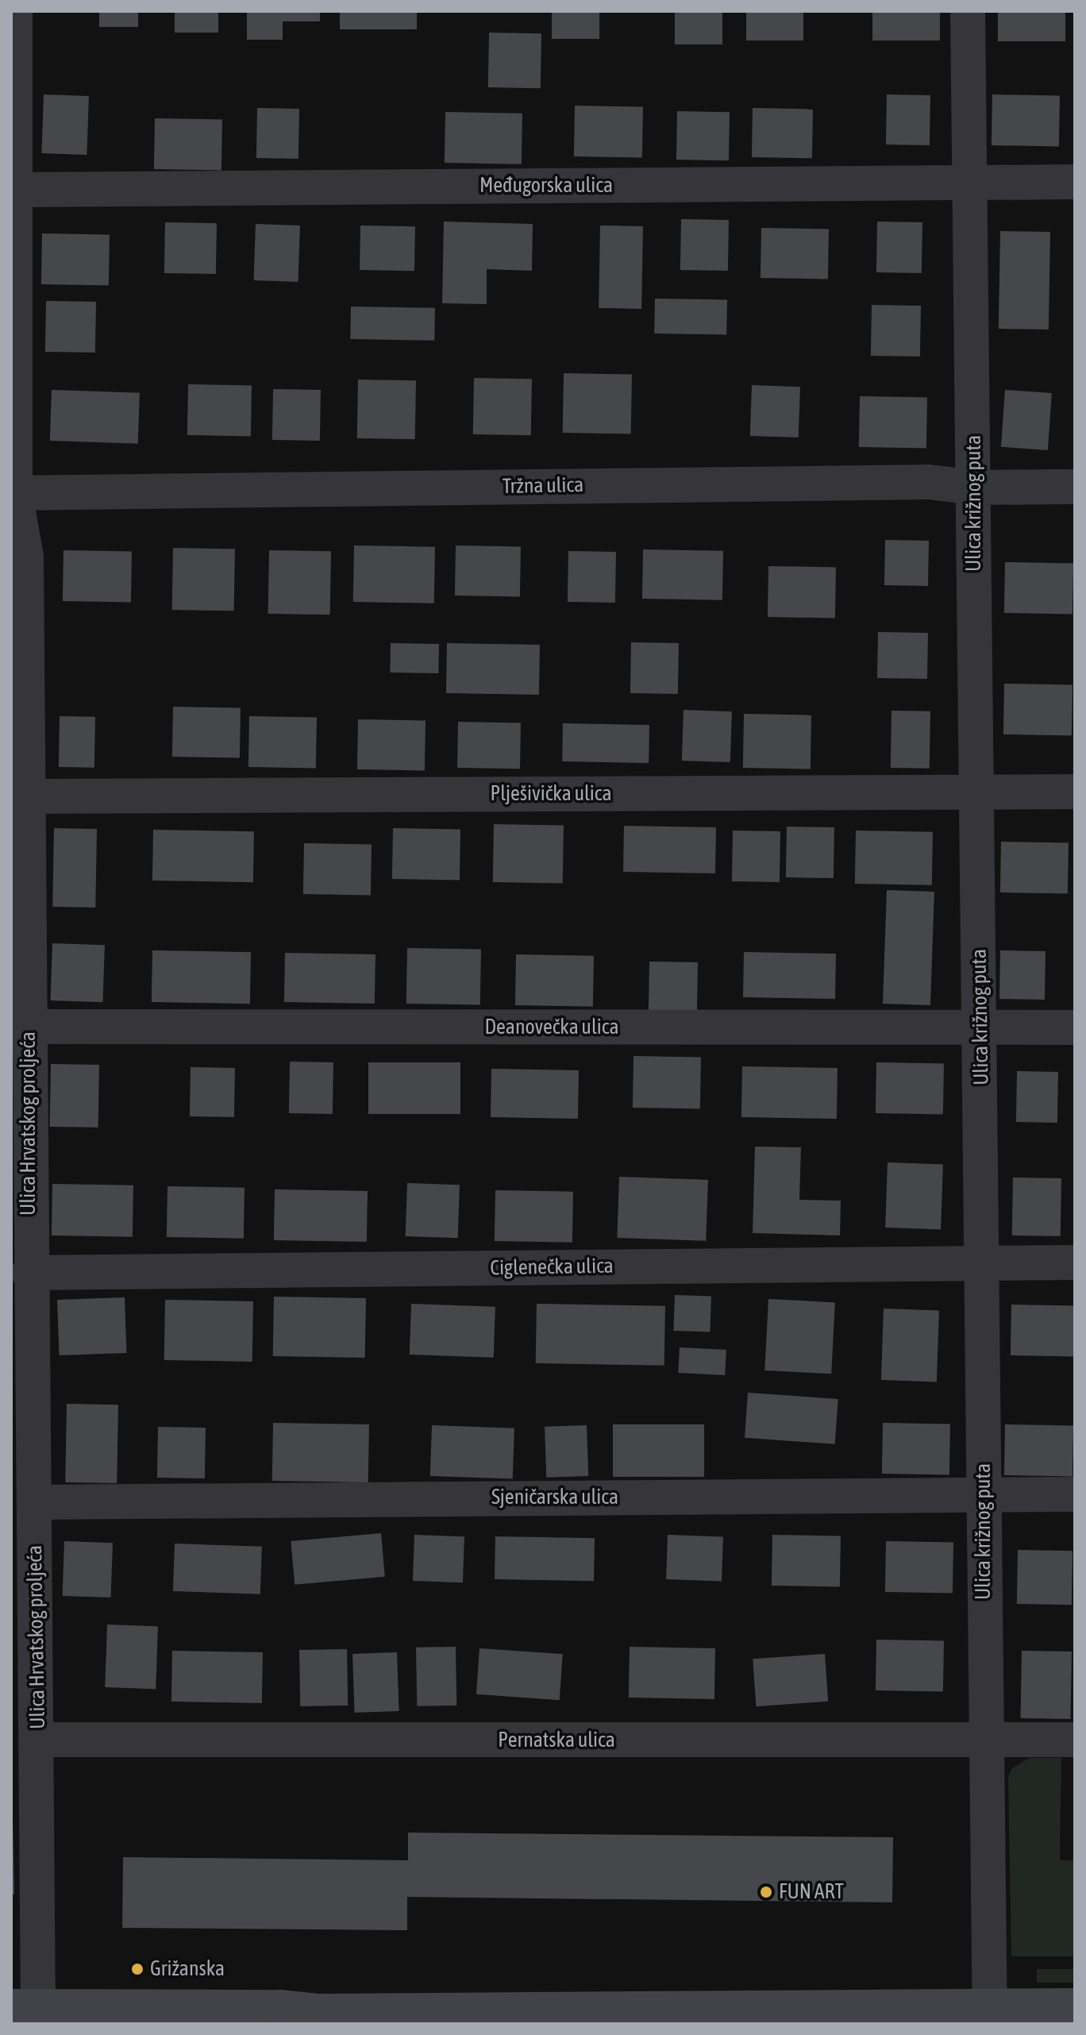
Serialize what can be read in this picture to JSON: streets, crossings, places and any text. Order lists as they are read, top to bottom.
{
  "streets": {
    "street": [
      "Međugorska ulica",
      "Tržna ulica",
      "Ulica križnog puta",
      "Plješivička ulica",
      "Deanovečka ulica",
      "Ulica Hrvatskog proljeća",
      "Ciglenečka ulica",
      "Sjeničarska ulica",
      "Pernatska ulica"
    ]
  },
  "crossings": [
    ["Međugorska ulica", "Ulica križnog puta"],
    ["Međugorska ulica", "Ulica Hrvatskog proljeća"],
    ["Tržna ulica", "Ulica križnog puta"],
    ["Tržna ulica", "Ulica Hrvatskog proljeća"],
    ["Ulica križnog puta", "Plješivička ulica"],
    ["Ulica križnog puta", "Deanovečka ulica"],
    ["Ulica križnog puta", "Ciglenečka ulica"],
    ["Ulica križnog puta", "Sjeničarska ulica"],
    ["Ulica križnog puta", "Pernatska ulica"],
    ["Plješivička ulica", "Ulica Hrvatskog proljeća"],
    ["Deanovečka ulica", "Ulica Hrvatskog proljeća"],
    ["Ulica Hrvatskog proljeća", "Ciglenečka ulica"],
    ["Ulica Hrvatskog proljeća", "Sjeničarska ulica"],
    ["Ulica Hrvatskog proljeća", "Pernatska ulica"]
  ],
  "places": ["FUN ART", "Grižanska"]
}
